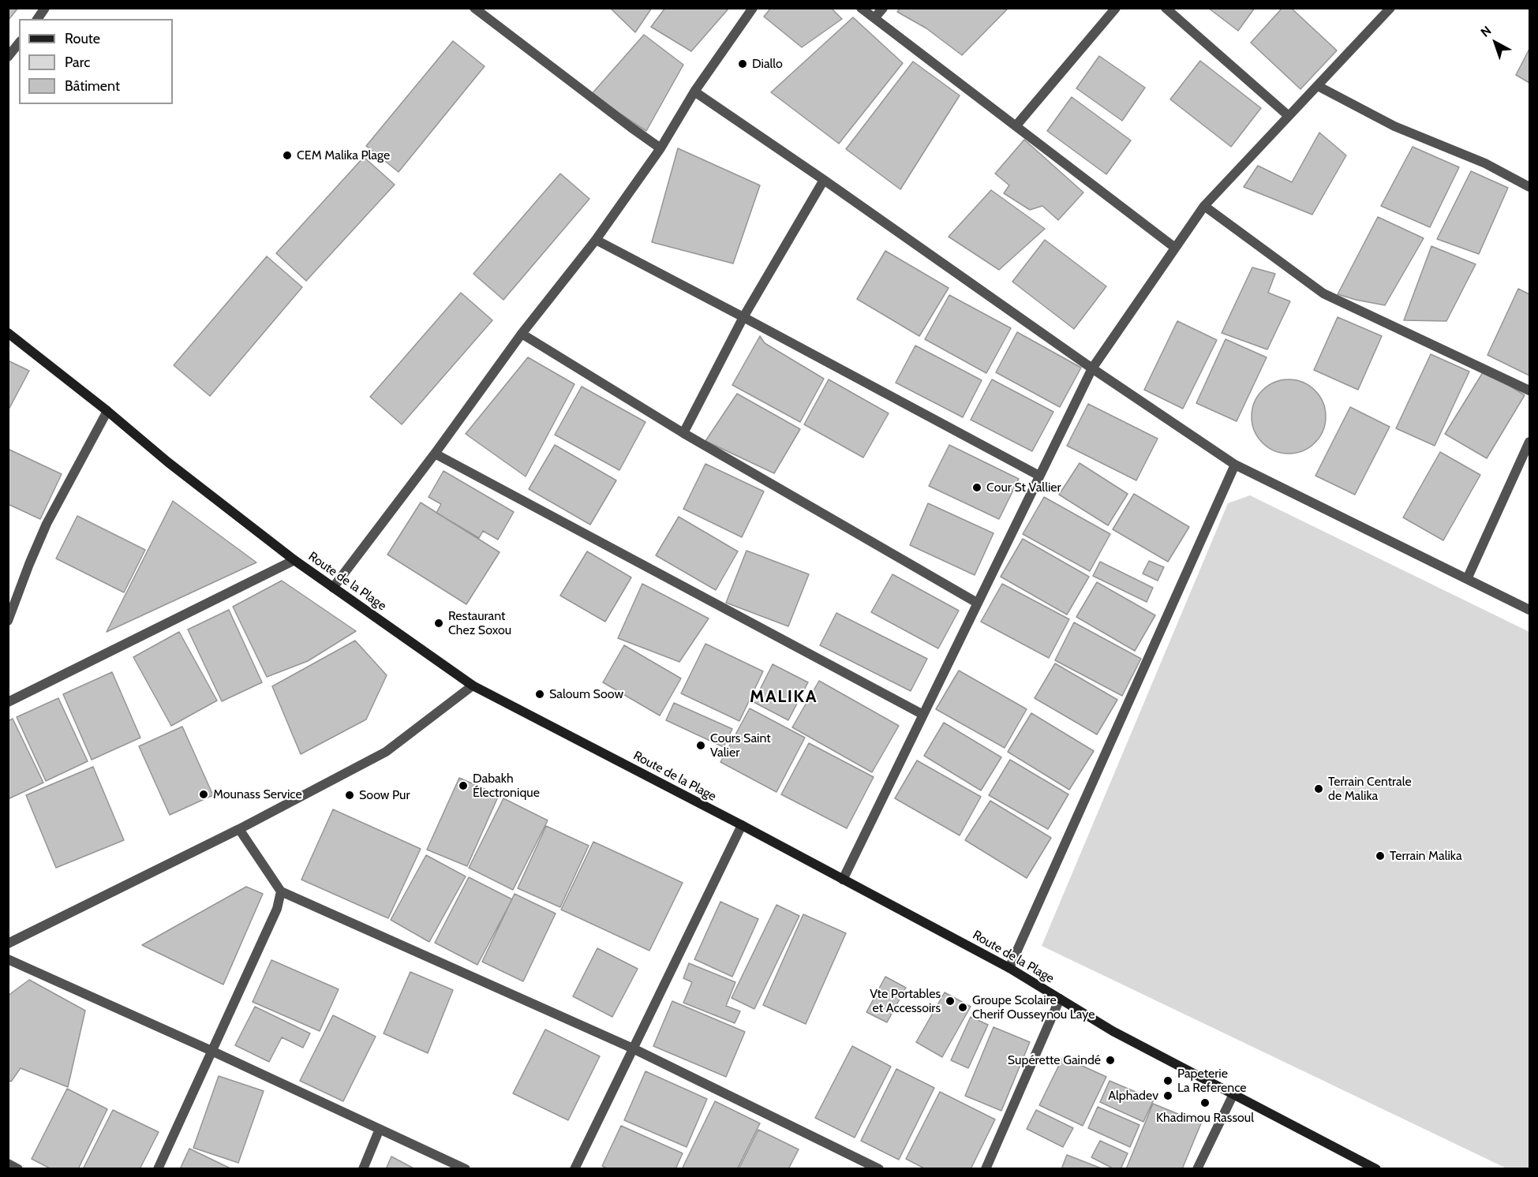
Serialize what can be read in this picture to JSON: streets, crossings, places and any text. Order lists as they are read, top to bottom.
{
  "streets": {
    "main road": ["Route de la Plage"]
  },
  "districts": ["MALIKA"],
  "places": [
    "Diallo",
    "CEM Malika Plage",
    "Cour St Vallier",
    "Restaurant Chez Soxou",
    "Saloum Soow",
    "Cours Saint Valier",
    "Dabakh Électronique",
    "Terrain Centrale de Malika",
    "Mounass Service",
    "Soow Pur",
    "Terrain Malika",
    "Vte Portables et Accessoirs",
    "Groupe Scolaire Cherif Ousseynou Laye",
    "Supérette Gaindé",
    "Papeterie La Reference",
    "Alphadev",
    "Khadimou Rassoul"
  ],
  "legend": ["Route", "Parc", "Bâtiment"],
  "north": "top left"
}
